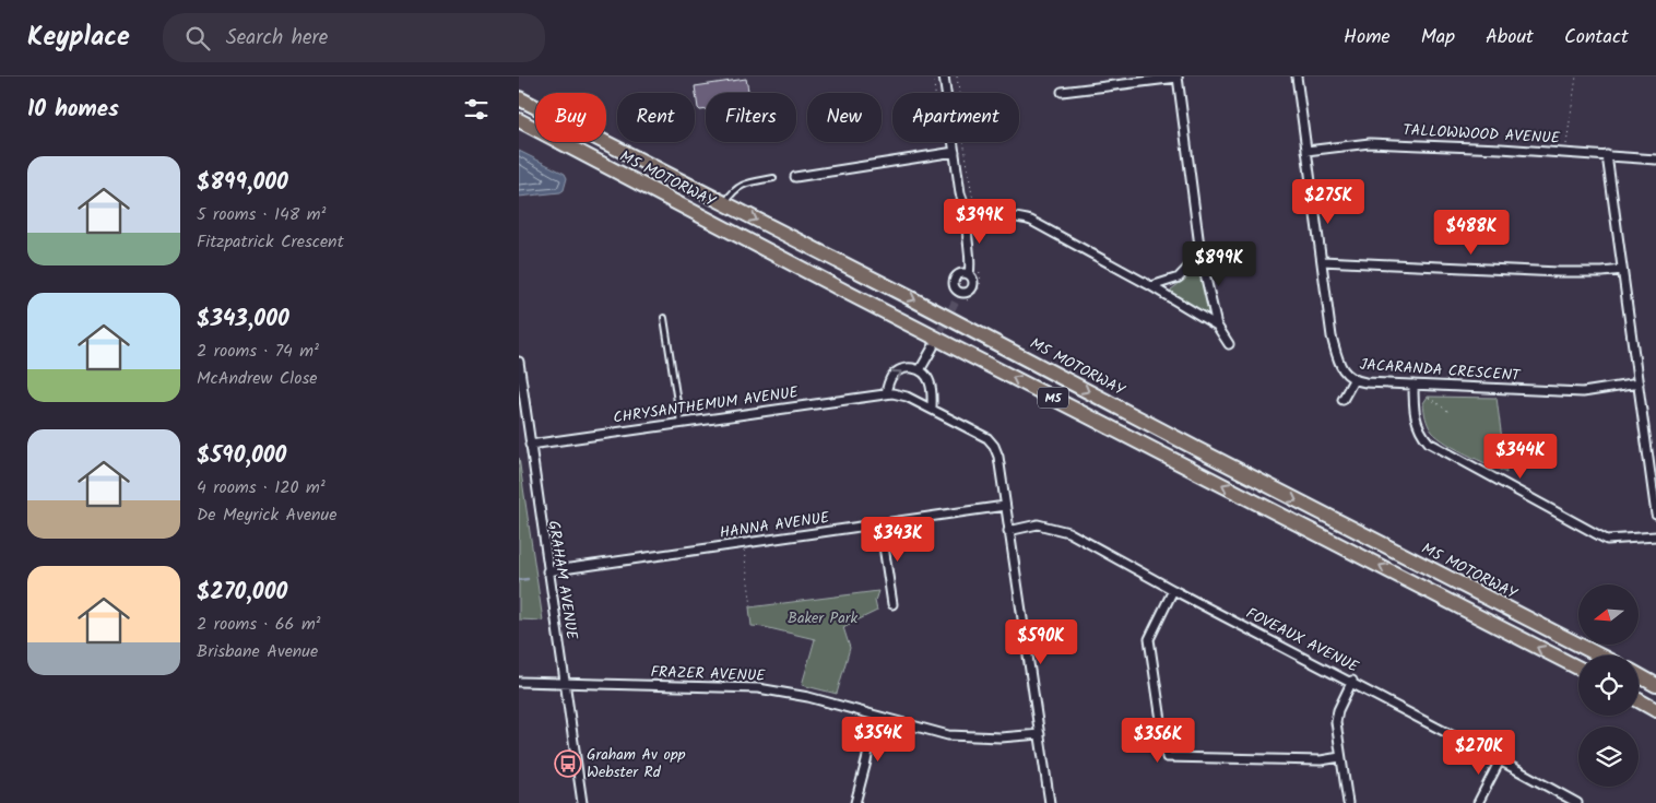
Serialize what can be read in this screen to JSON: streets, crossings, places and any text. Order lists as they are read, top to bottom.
{
  "streets": {
    "highway": ["M5 MOTORWAY", "M5"],
    "street": [
      "TALLOWWOOD AVENUE",
      "JACARANDA CRESCENT",
      "CHRYSANTHEMUM AVENUE",
      "HANNA AVENUE",
      "GRAHAM AVENUE",
      "FOVEAUX AVENUE",
      "FRAZER AVENUE"
    ]
  },
  "crossings": [
    ["TALLOWWOOD AVENUE", "JACARANDA CRESCENT"],
    ["CHRYSANTHEMUM AVENUE", "HANNA AVENUE"],
    ["CHRYSANTHEMUM AVENUE", "GRAHAM AVENUE"],
    ["CHRYSANTHEMUM AVENUE", "FOVEAUX AVENUE"],
    ["CHRYSANTHEMUM AVENUE", "FRAZER AVENUE"],
    ["HANNA AVENUE", "GRAHAM AVENUE"],
    ["GRAHAM AVENUE", "FRAZER AVENUE"]
  ],
  "parks": ["Baker Park"],
  "places": {
    "bus stop": ["Graham Av opp Webster Rd"]
  },
  "north": "left",
  "page": {
    "header": "Keyplace",
    "search": "Search here",
    "nav": [
      "Home",
      "Map",
      "About",
      "Contact"
    ],
    "heading": "10 homes",
    "chip": [
      "Buy",
      "Rent",
      "Filters",
      "New",
      "Apartment"
    ],
    "list": [
      {
        "name": "$899,000",
        "note": "5 rooms · 148 m² · Fitzpatrick Crescent"
      },
      {
        "name": "$343,000",
        "note": "2 rooms · 74 m² · McAndrew Close"
      },
      {
        "name": "$590,000",
        "note": "4 rooms · 120 m² · De Meyrick Avenue"
      },
      {
        "name": "$270,000",
        "note": "2 rooms · 66 m² · Brisbane Avenue"
      }
    ],
    "price": [
      "$275K",
      "$399K",
      "$488K",
      "$899K",
      "$344K",
      "$343K",
      "$590K",
      "$354K",
      "$356K",
      "$270K"
    ]
  }
}
